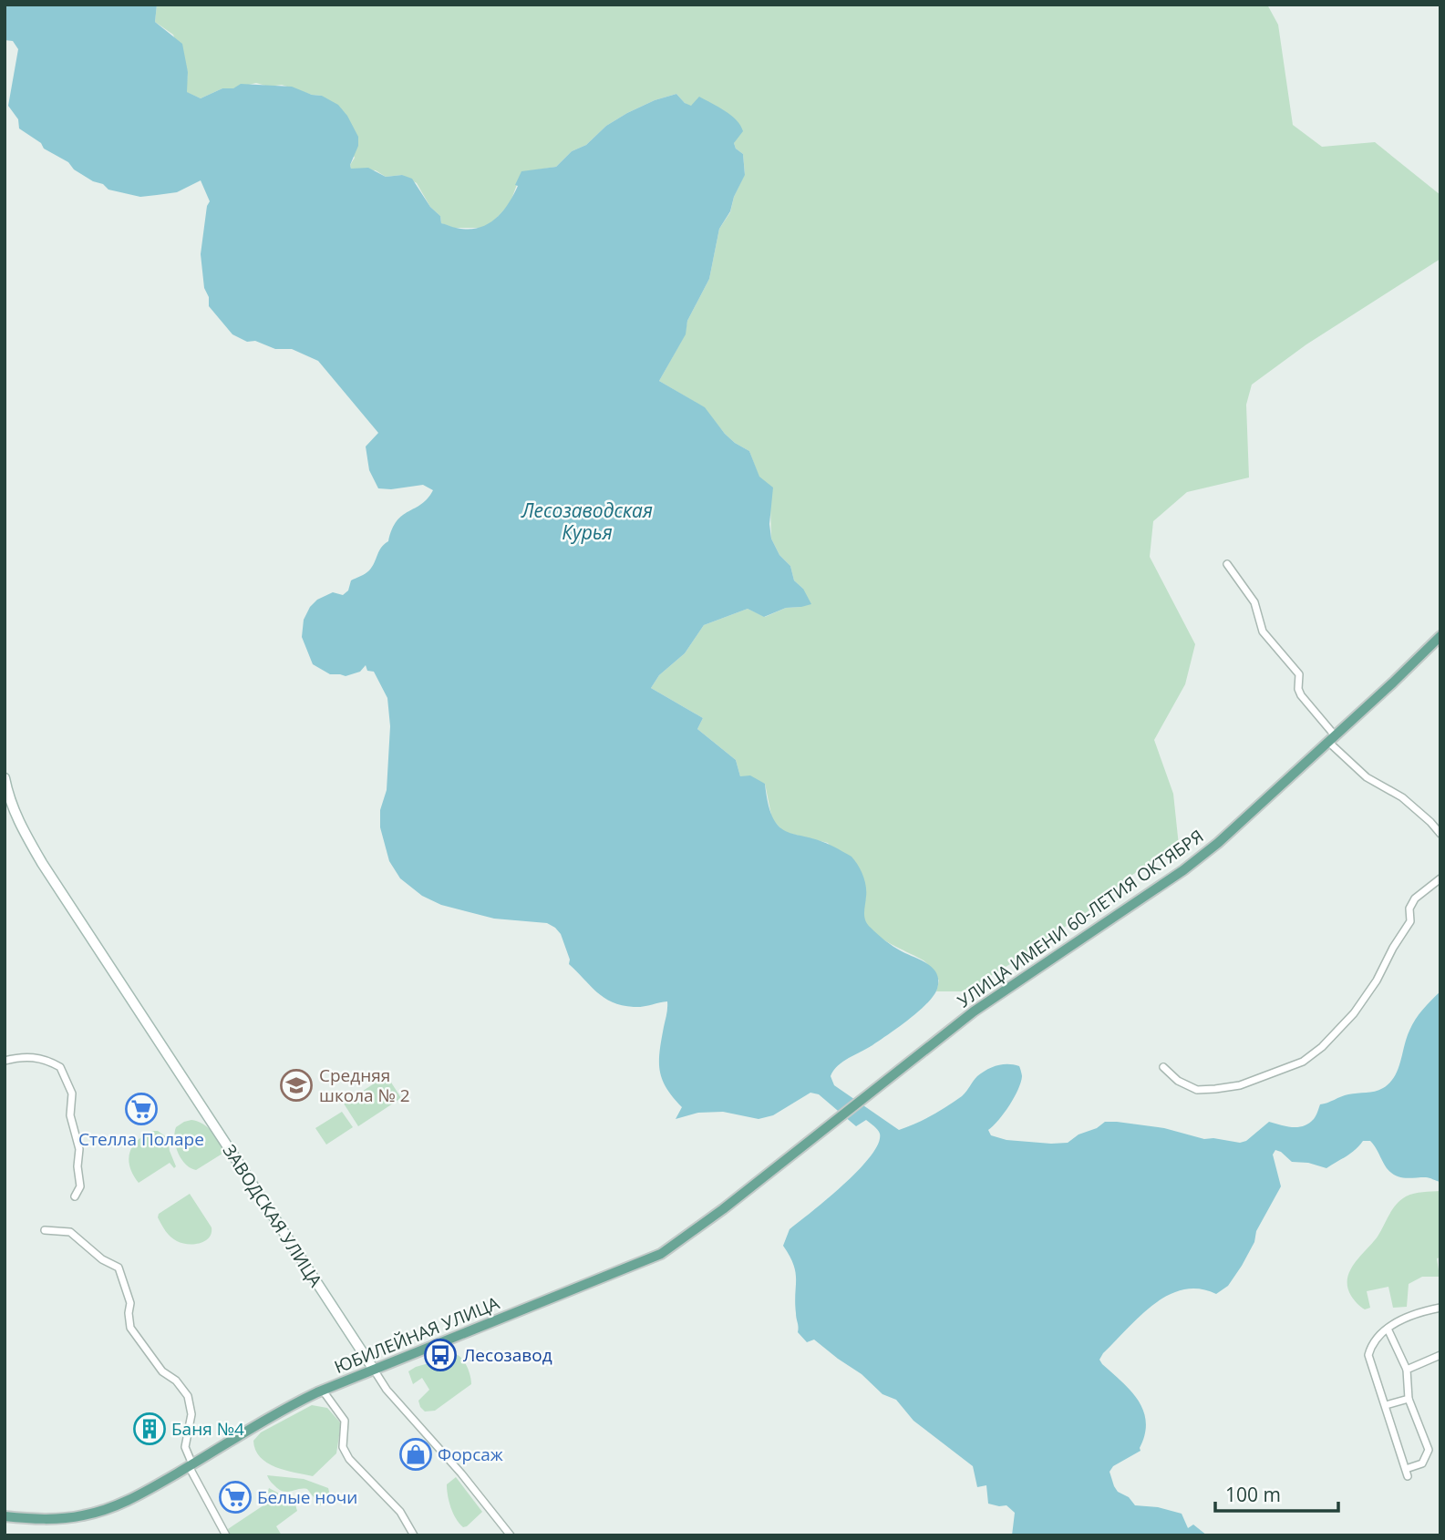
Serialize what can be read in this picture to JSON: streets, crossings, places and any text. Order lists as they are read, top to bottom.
{
  "streets": {
    "main road": ["УЛИЦА ИМЕНИ 60-ЛЕТИЯ ОКТЯБРЯ", "ЮБИЛЕЙНАЯ УЛИЦА"],
    "street": ["ЗАВОДСКАЯ УЛИЦА"]
  },
  "crossings": [
    ["УЛИЦА ИМЕНИ 60-ЛЕТИЯ ОКТЯБРЯ", "ЮБИЛЕЙНАЯ УЛИЦА"],
    ["ЗАВОДСКАЯ УЛИЦА", "ЮБИЛЕЙНАЯ УЛИЦА"]
  ],
  "water": ["Лесозаводская Курья"],
  "places": {
    "school or university": ["Средняя школа № 2"],
    "supermarket": ["Стелла Поларе", "Белые ночи"],
    "bus stop": ["Лесозавод"],
    "building": ["Баня №4"],
    "shop": ["Форсаж"]
  },
  "scale_bar": "100 m"
}
